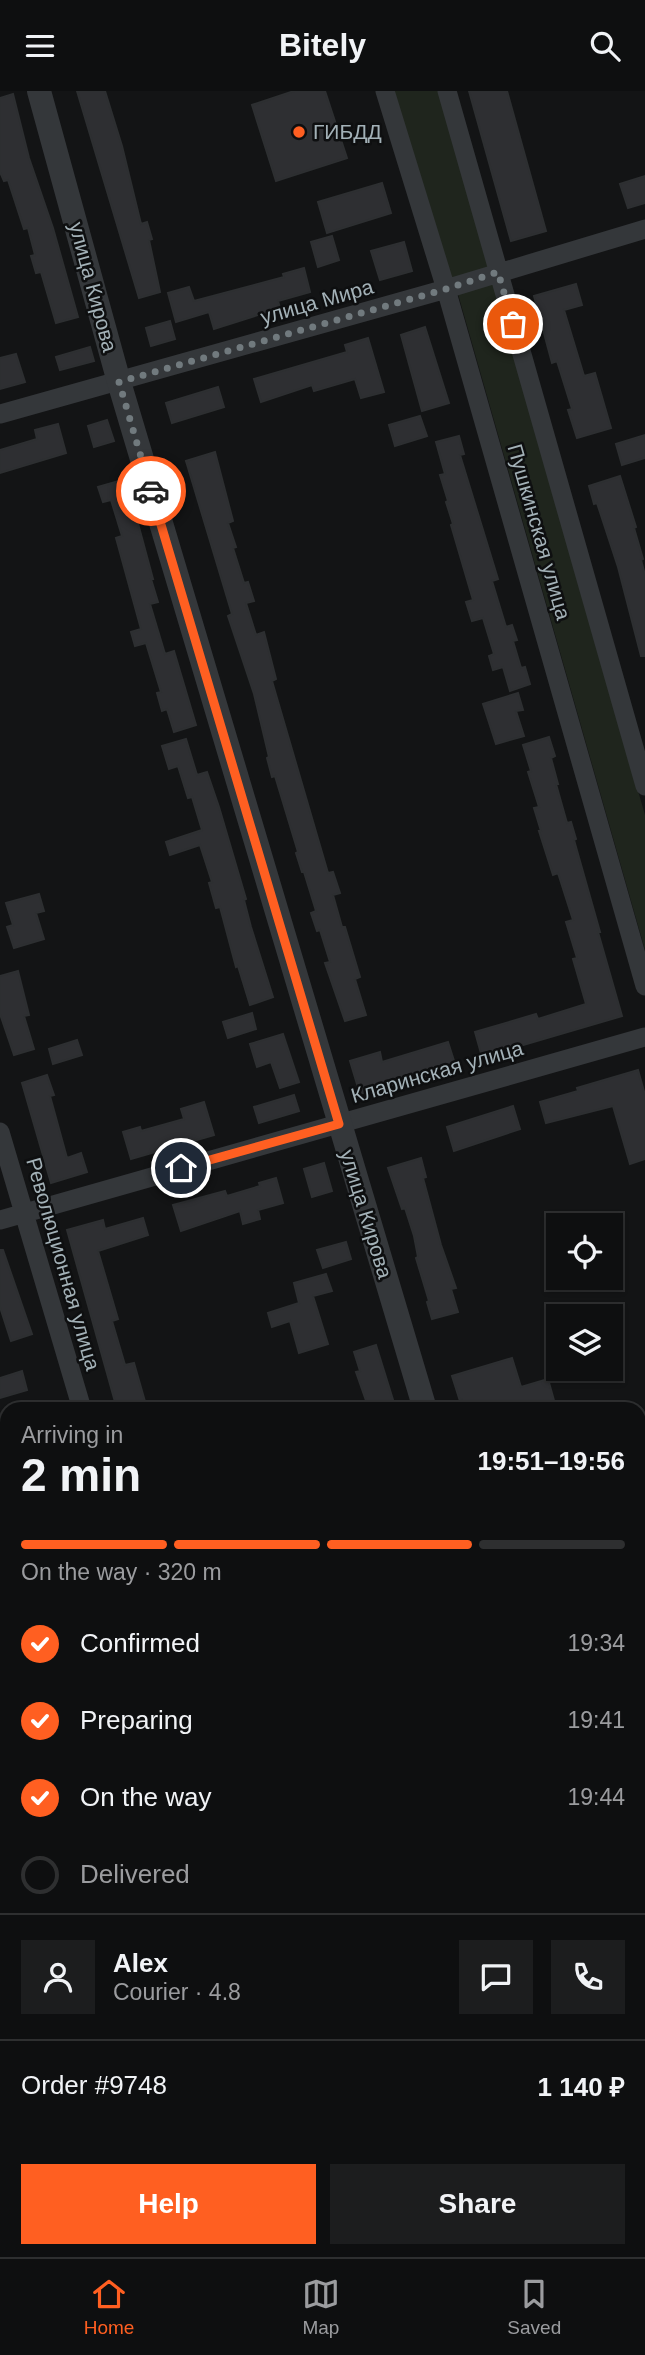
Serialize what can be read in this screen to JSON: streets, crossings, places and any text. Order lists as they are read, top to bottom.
{
  "streets": {
    "street": [
      "улица Кирова",
      "улица Мира",
      "Пушкинская улица",
      "Кларинская улица",
      "Революционная улица"
    ]
  },
  "crossings": [
    ["улица Кирова", "улица Мира"],
    ["улица Кирова", "Кларинская улица"],
    ["улица Мира", "Пушкинская улица"],
    ["Кларинская улица", "Революционная улица"]
  ],
  "places": ["ГИБДД"],
  "page": {
    "header": "Bitely",
    "heading": ["2 min", "Arriving in", "19:51–19:56"],
    "panel": [
      "Alex",
      "Courier · 4.8",
      "Order #9748",
      "1 140 ₽"
    ],
    "bar": "On the way · 320 m",
    "list": [
      ["Confirmed", "19:34"],
      ["Preparing", "19:41"],
      ["On the way", "19:44"],
      "Delivered"
    ],
    "buttons": ["Help", "Share"],
    "tabs": ["Home", "Map", "Saved"]
  }
}
